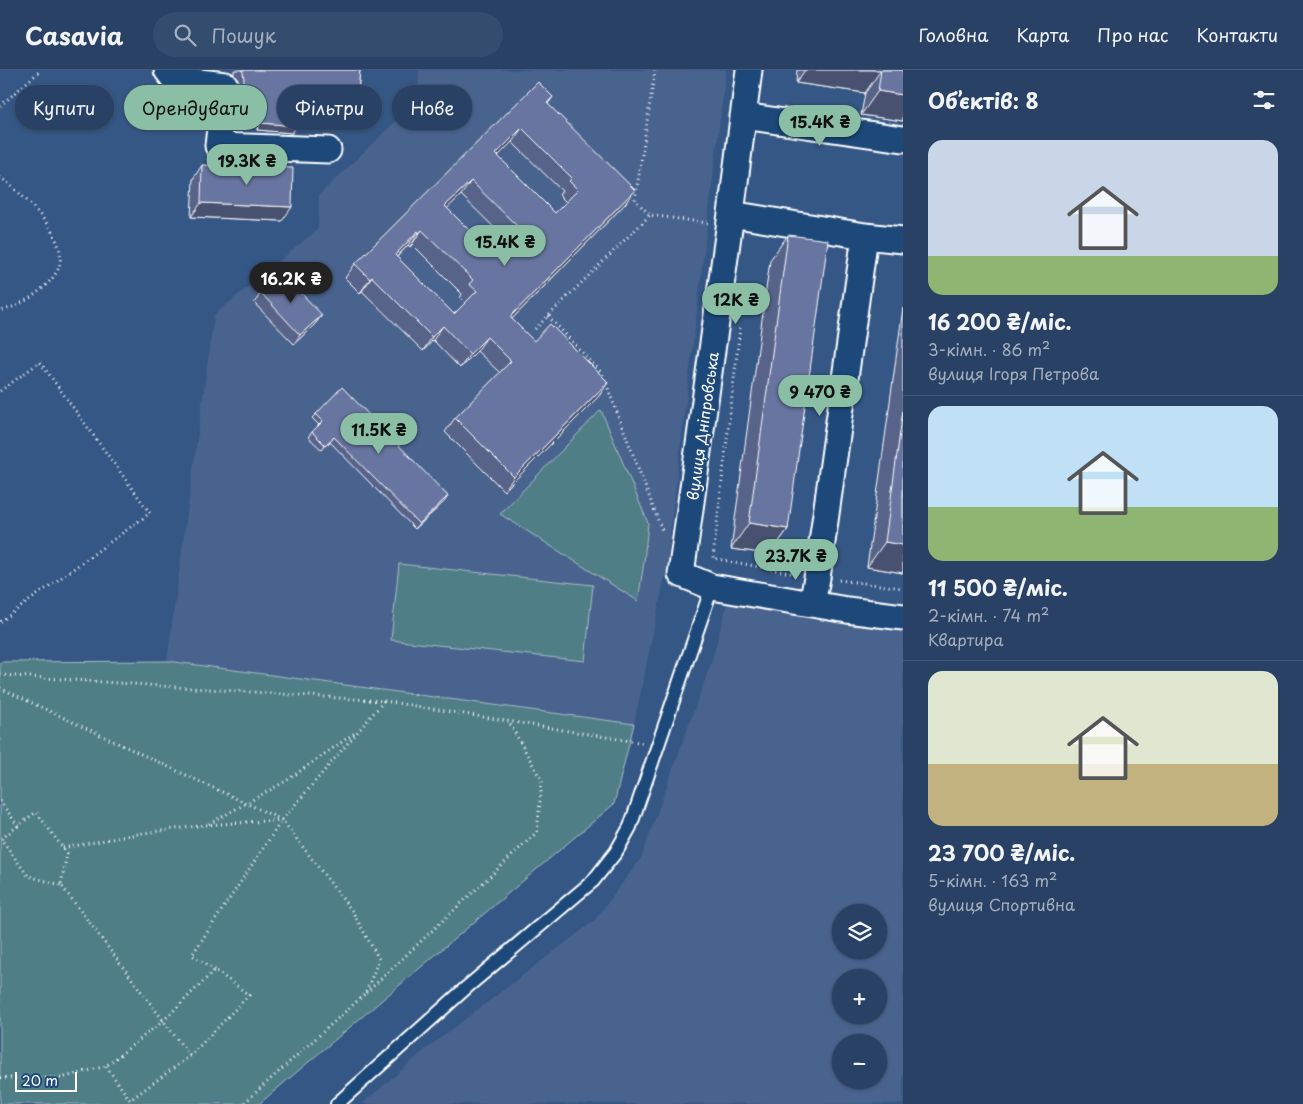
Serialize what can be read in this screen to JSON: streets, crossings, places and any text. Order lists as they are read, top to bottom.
{
  "streets": {
    "street": ["вулиця Дніпровська"]
  },
  "scale_bar": "20 m",
  "page": {
    "header": "Casavia",
    "search": "Пошук",
    "nav": [
      "Головна",
      "Карта",
      "Про нас",
      "Контакти"
    ],
    "heading": "Об’єктів: 8",
    "chip": [
      "Купити",
      "Орендувати",
      "Фільтри",
      "Нове"
    ],
    "price": [
      "15.4K ₴",
      "19.3K ₴",
      "15.4K ₴",
      "16.2K ₴",
      "12K ₴",
      "9 470 ₴",
      "11.5K ₴",
      "23.7K ₴"
    ],
    "list": [
      {
        "name": "16 200 ₴/міс.",
        "note": "3-кімн. · 86 m² · вулиця Ігоря Петрова"
      },
      {
        "name": "11 500 ₴/міс.",
        "note": "2-кімн. · 74 m² · Квартира"
      },
      {
        "name": "23 700 ₴/міс.",
        "note": "5-кімн. · 163 m² · вулиця Спортивна"
      }
    ],
    "map_buttons": ["+", "−"],
    "scale": "20 m"
  }
}
